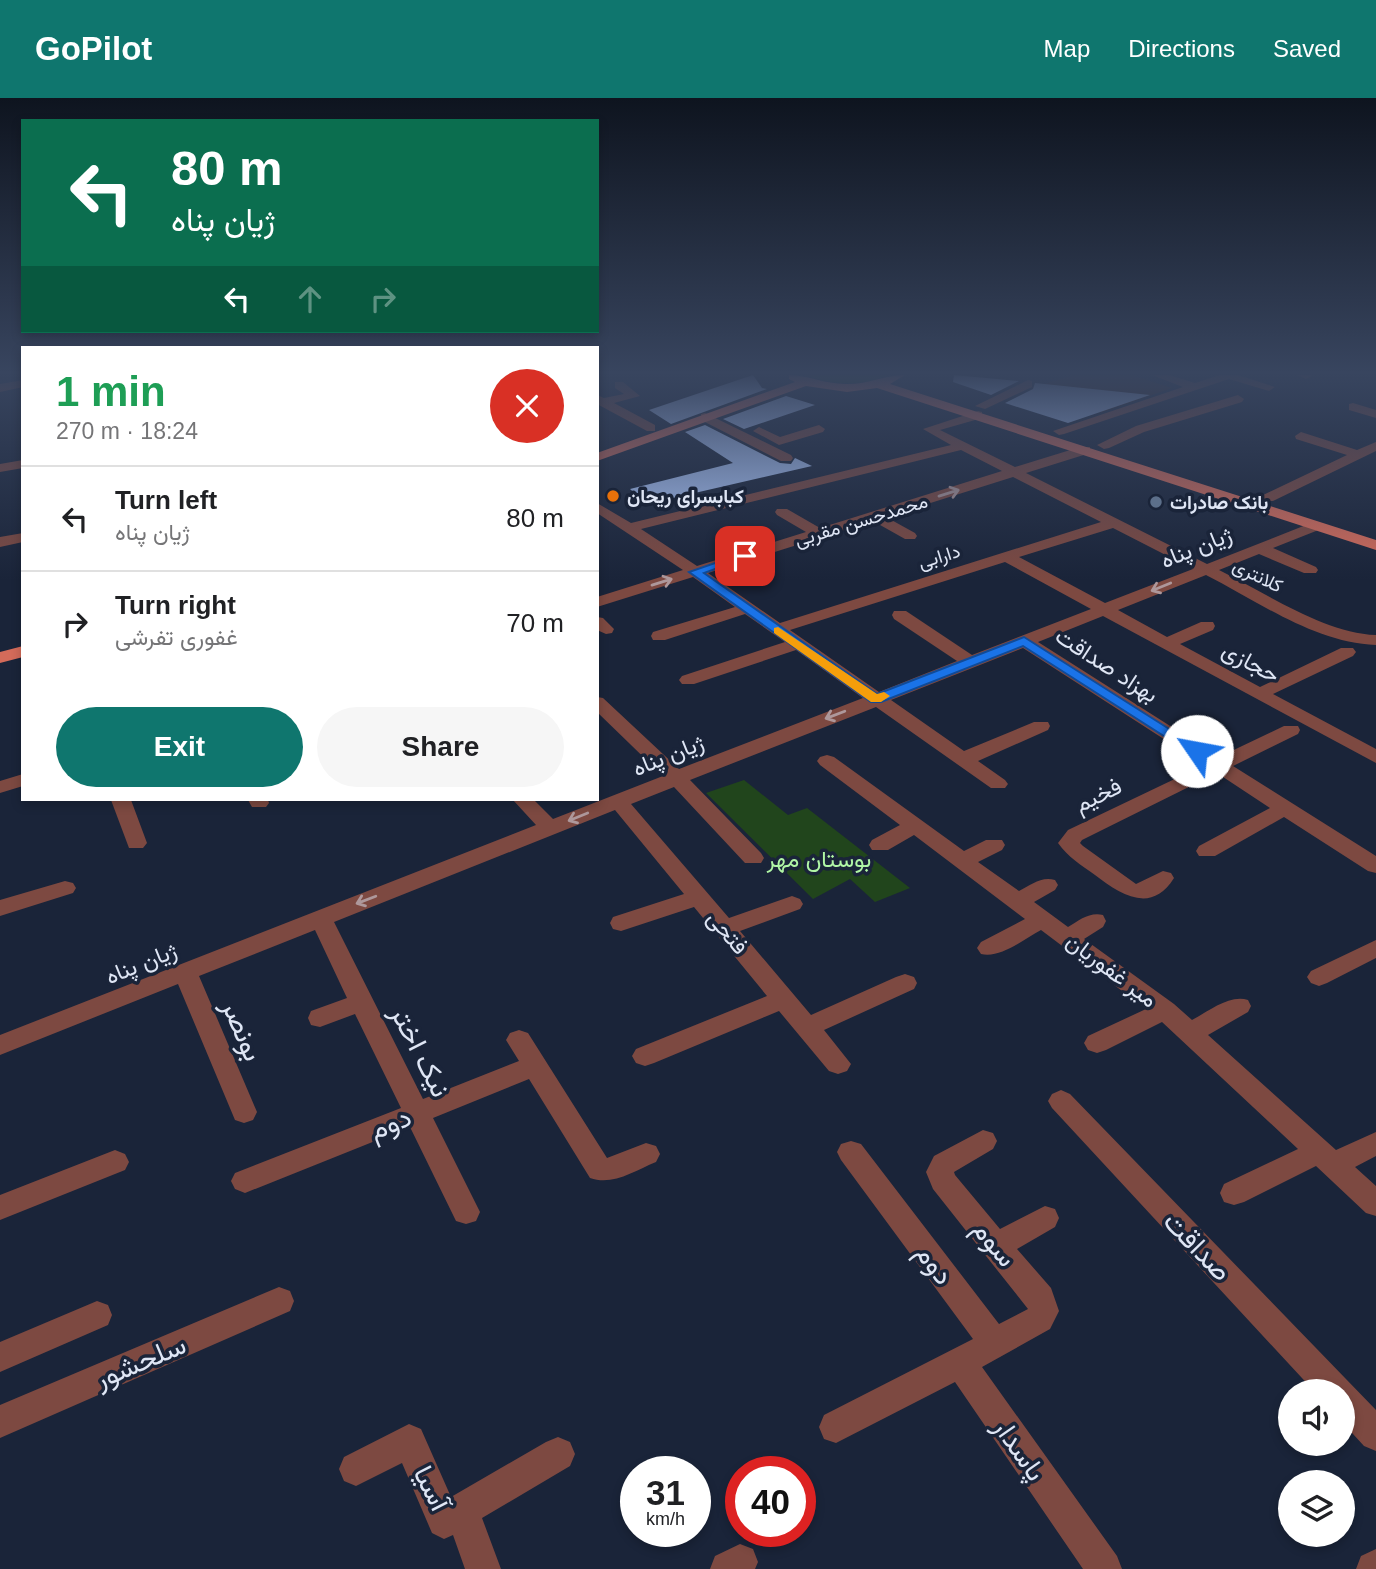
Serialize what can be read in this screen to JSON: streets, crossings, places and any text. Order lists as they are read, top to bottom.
{
  "streets": {
    "street": [
      "محمدحسن مقربی",
      "ژیان پناه",
      "دارابی",
      "کلانتری",
      "حجازی",
      "بهزاد صداقت",
      "فخیم",
      "فتحی",
      "میر غفوریان",
      "بونصر",
      "نیک اختر",
      "دوم",
      "سوم",
      "صداقت",
      "سلحشور",
      "پاسدار",
      "آسیا"
    ]
  },
  "crossings": [
    ["محمدحسن مقربی", "کلانتری"],
    ["ژیان پناه", "کلانتری"],
    ["ژیان پناه", "حجازی"],
    ["ژیان پناه", "بهزاد صداقت"],
    ["ژیان پناه", "فتحی"],
    ["ژیان پناه", "بونصر"],
    ["ژیان پناه", "نیک اختر"],
    ["دارابی", "کلانتری"],
    ["دارابی", "حجازی"],
    ["بهزاد صداقت", "فخیم"],
    ["نیک اختر", "دوم"],
    ["دوم", "سوم"]
  ],
  "parks": ["بوستان مهر"],
  "places": ["کبابسرای ریحان", "بانک صادرات"],
  "page": {
    "header": "GoPilot",
    "nav": ["Map", "Directions", "Saved"],
    "turn": ["80 m", "ژیان پناه"],
    "heading": ["1 min", "270 m · 18:24"],
    "list": [
      {
        "name": "Turn left",
        "note": "ژیان پناه",
        "value": "80 m"
      },
      {
        "name": "Turn right",
        "note": "غفوری تفرشی",
        "value": "70 m"
      }
    ],
    "buttons": ["Exit", "Share"],
    "speed": "31 km/h",
    "limit": "40"
  }
}
